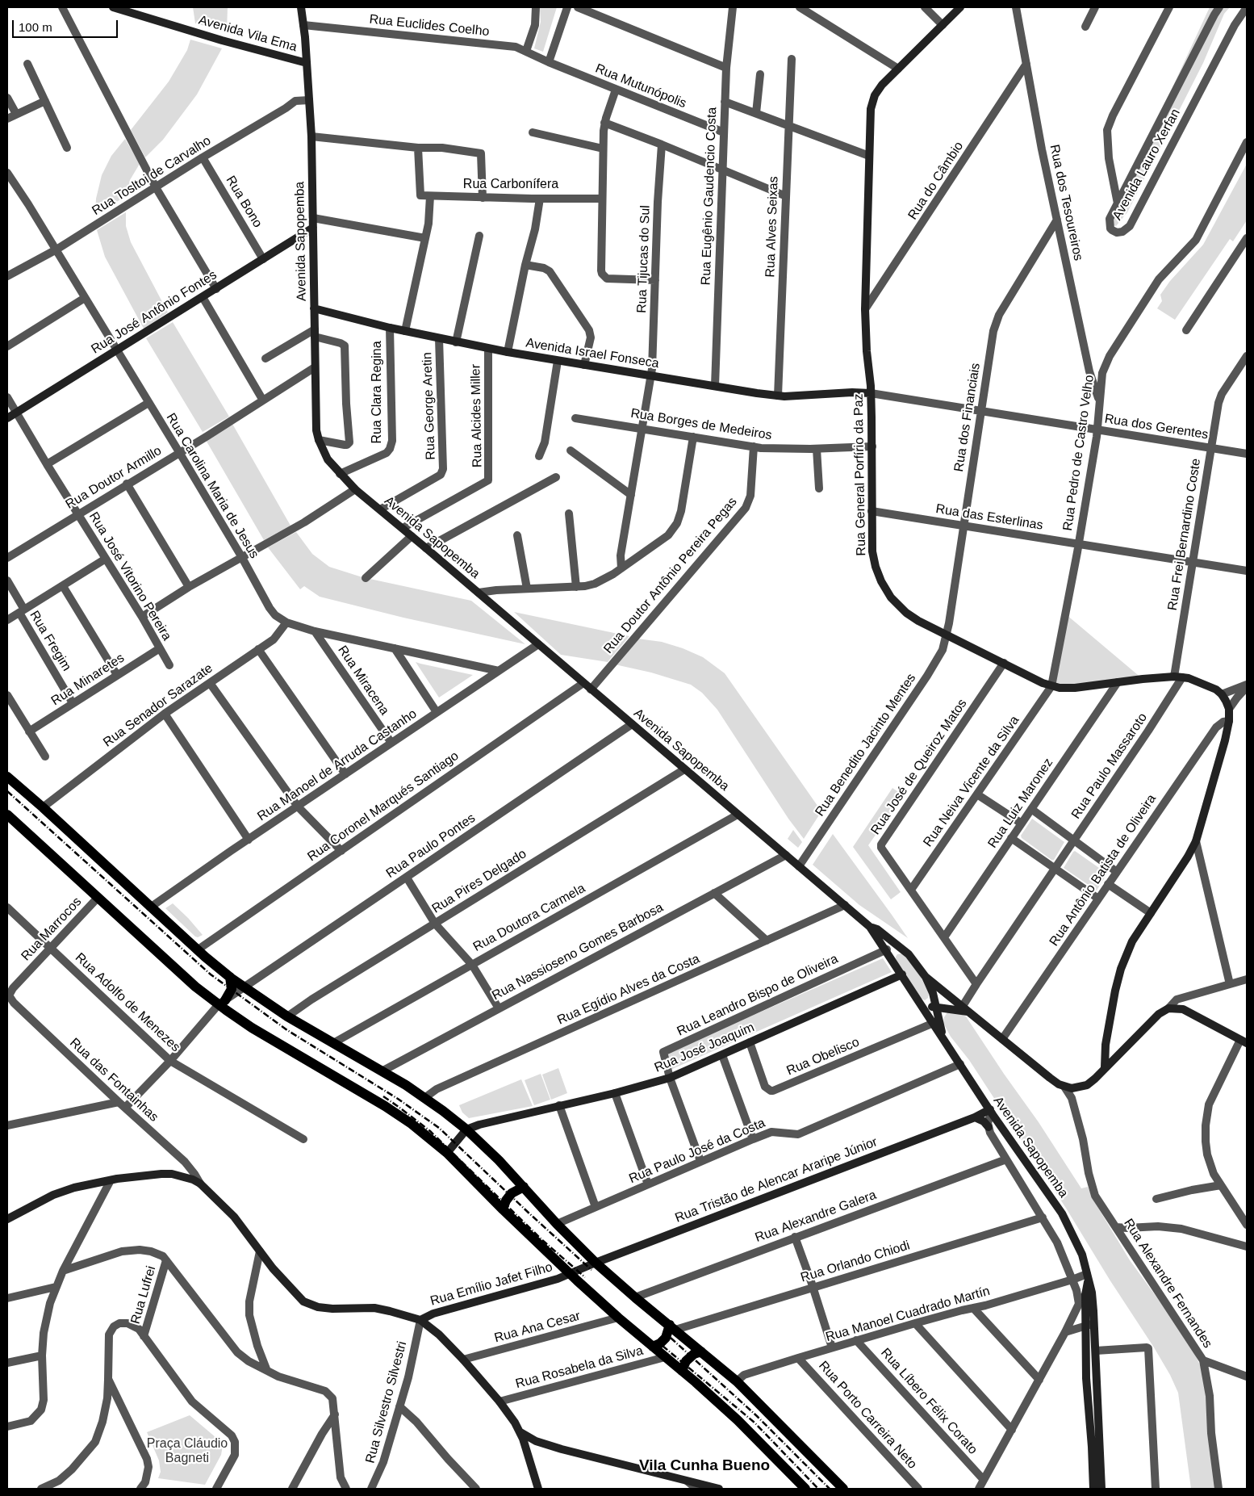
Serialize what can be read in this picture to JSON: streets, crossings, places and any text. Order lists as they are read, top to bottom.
{
  "streets": {
    "street": [
      "Rua Euclides Coelho",
      "Avenida Vila Ema",
      "Rua Mutunópolis",
      "Avenida Lauro Xerfan",
      "Rua Tosltoi de Carvalho",
      "Rua do Câmbio",
      "Rua Carbonífera",
      "Rua Eugênio Gaudencio Costa",
      "Rua Bono",
      "Rua dos Tesoureiros",
      "Rua Alves Seixas",
      "Avenida Sapopemba",
      "Rua Tijucas do Sul",
      "Rua José Antônio Fontes",
      "Avenida Israel Fonseca",
      "Rua Clara Regina",
      "Rua George Aretin",
      "Rua Alcides Miller",
      "Rua dos Financiais",
      "Rua Borges de Medeiros",
      "Rua dos Gerentes",
      "Rua Pedro de Castro Velho",
      "Rua General Porfírio da Paz",
      "Rua Doutor Armillo",
      "Rua Carolina Maria de Jesus",
      "Rua das Esterlinas",
      "Rua Frei Bernardino Coste",
      "Rua Doutor Antônio Pereira Pegas",
      "Rua José Vitorino Pereira",
      "Rua Fregim",
      "Rua Minaretes",
      "Rua Miracena",
      "Rua Senador Sarazate",
      "Rua Benedito Jacinto Mentes",
      "Rua Manoel de Arruda Castanho",
      "Rua Paulo Massaroto",
      "Rua José de Queiroz Matos",
      "Rua Neiva Vicente da Silva",
      "Rua Luiz Maronez",
      "Rua Coronel Marqués Santiago",
      "Rua Paulo Pontes",
      "Rua Antônio Batista de Oliveira",
      "Rua Pires Delgado",
      "Rua Doutora Carmela",
      "Rua Marrocos",
      "Rua Nassioseno Gomes Barbosa",
      "Rua Egídio Alves da Costa",
      "Rua Leandro Bispo de Oliveira",
      "Rua Adolfo de Menezes",
      "Rua José Joaquim",
      "Rua Obelisco",
      "Rua das Fontainhas",
      "Rua Paulo José da Costa",
      "Rua Tristão de Alencar Araripe Júnior",
      "Rua Alexandre Galera",
      "Rua Orlando Chiodi",
      "Rua Alexandre Fernandes",
      "Rua Emílio Jafet Filho",
      "Rua Lufrei",
      "Rua Manoel Cuadrado Martín",
      "Rua Ana Cesar",
      "Rua Rosabela da Silva",
      "Rua Líbero Félix Corato",
      "Rua Silvestro Silvestri",
      "Rua Porto Carreira Neto"
    ]
  },
  "crossings": [
    ["Rua Euclides Coelho", "Rua Mutunópolis"],
    ["Rua Euclides Coelho", "Avenida Sapopemba"],
    ["Avenida Vila Ema", "Avenida Sapopemba"],
    ["Rua Mutunópolis", "Rua Eugênio Gaudencio Costa"],
    ["Rua Tosltoi de Carvalho", "Rua Bono"],
    ["Rua Tosltoi de Carvalho", "Avenida Sapopemba"],
    ["Rua Tosltoi de Carvalho", "Rua Carolina Maria de Jesus"],
    ["Rua do Câmbio", "Rua dos Tesoureiros"],
    ["Rua do Câmbio", "Rua General Porfírio da Paz"],
    ["Rua Eugênio Gaudencio Costa", "Avenida Israel Fonseca"],
    ["Rua Bono", "Rua José Antônio Fontes"],
    ["Rua dos Tesoureiros", "Rua dos Financiais"],
    ["Rua dos Tesoureiros", "Rua Pedro de Castro Velho"],
    ["Rua Alves Seixas", "Avenida Israel Fonseca"],
    ["Avenida Sapopemba", "Rua José Antônio Fontes"],
    ["Avenida Sapopemba", "Avenida Israel Fonseca"],
    ["Avenida Sapopemba", "Rua Clara Regina"],
    ["Avenida Sapopemba", "Rua George Aretin"],
    ["Avenida Sapopemba", "Rua Alcides Miller"],
    ["Avenida Sapopemba", "Rua Doutor Armillo"],
    ["Avenida Sapopemba", "Rua Doutor Antônio Pereira Pegas"],
    ["Avenida Sapopemba", "Rua Benedito Jacinto Mentes"],
    ["Avenida Sapopemba", "Rua Manoel de Arruda Castanho"],
    ["Avenida Sapopemba", "Rua Coronel Marqués Santiago"],
    ["Avenida Sapopemba", "Rua Paulo Pontes"],
    ["Avenida Sapopemba", "Rua Pires Delgado"],
    ["Avenida Sapopemba", "Rua Doutora Carmela"],
    ["Avenida Sapopemba", "Rua Nassioseno Gomes Barbosa"],
    ["Avenida Sapopemba", "Rua Egídio Alves da Costa"],
    ["Avenida Sapopemba", "Rua Leandro Bispo de Oliveira"],
    ["Avenida Sapopemba", "Rua José Joaquim"],
    ["Avenida Sapopemba", "Rua Obelisco"],
    ["Avenida Sapopemba", "Rua Paulo José da Costa"],
    ["Avenida Sapopemba", "Rua Tristão de Alencar Araripe Júnior"],
    ["Avenida Sapopemba", "Rua Manoel Cuadrado Martín"],
    ["Rua Tijucas do Sul", "Avenida Israel Fonseca"],
    ["Rua Tijucas do Sul", "Rua Borges de Medeiros"],
    ["Rua José Antônio Fontes", "Rua Carolina Maria de Jesus"],
    ["Rua José Antônio Fontes", "Rua José Vitorino Pereira"],
    ["Avenida Israel Fonseca", "Rua Clara Regina"],
    ["Avenida Israel Fonseca", "Rua George Aretin"],
    ["Avenida Israel Fonseca", "Rua Alcides Miller"],
    ["Avenida Israel Fonseca", "Rua dos Gerentes"],
    ["Avenida Israel Fonseca", "Rua General Porfírio da Paz"],
    ["Rua dos Financiais", "Rua dos Gerentes"],
    ["Rua dos Financiais", "Rua General Porfírio da Paz"],
    ["Rua dos Financiais", "Rua das Esterlinas"],
    ["Rua dos Financiais", "Rua Benedito Jacinto Mentes"],
    ["Rua Borges de Medeiros", "Rua General Porfírio da Paz"],
    ["Rua Borges de Medeiros", "Rua Doutor Antônio Pereira Pegas"],
    ["Rua dos Gerentes", "Rua Pedro de Castro Velho"],
    ["Rua dos Gerentes", "Rua General Porfírio da Paz"],
    ["Rua dos Gerentes", "Rua Frei Bernardino Coste"],
    ["Rua Pedro de Castro Velho", "Rua General Porfírio da Paz"],
    ["Rua Pedro de Castro Velho", "Rua das Esterlinas"],
    ["Rua Pedro de Castro Velho", "Rua Neiva Vicente da Silva"],
    ["Rua General Porfírio da Paz", "Rua das Esterlinas"],
    ["Rua General Porfírio da Paz", "Rua Frei Bernardino Coste"],
    ["Rua General Porfírio da Paz", "Rua Benedito Jacinto Mentes"],
    ["Rua General Porfírio da Paz", "Rua Paulo Massaroto"],
    ["Rua General Porfírio da Paz", "Rua José de Queiroz Matos"],
    ["Rua General Porfírio da Paz", "Rua Neiva Vicente da Silva"],
    ["Rua General Porfírio da Paz", "Rua Luiz Maronez"],
    ["Rua Doutor Armillo", "Rua Carolina Maria de Jesus"],
    ["Rua Doutor Armillo", "Rua José Vitorino Pereira"],
    ["Rua Carolina Maria de Jesus", "Rua Miracena"],
    ["Rua Carolina Maria de Jesus", "Rua Senador Sarazate"],
    ["Rua Carolina Maria de Jesus", "Rua Manoel de Arruda Castanho"],
    ["Rua das Esterlinas", "Rua Frei Bernardino Coste"],
    ["Rua Frei Bernardino Coste", "Rua Paulo Massaroto"],
    ["Rua José Vitorino Pereira", "Rua Minaretes"],
    ["Rua Fregim", "Rua Minaretes"],
    ["Rua Miracena", "Rua Manoel de Arruda Castanho"],
    ["Rua Paulo Massaroto", "Rua José de Queiroz Matos"],
    ["Rua José de Queiroz Matos", "Rua Neiva Vicente da Silva"],
    ["Rua José de Queiroz Matos", "Rua Luiz Maronez"],
    ["Rua Paulo Pontes", "Rua Adolfo de Menezes"],
    ["Rua Paulo Pontes", "Rua das Fontainhas"],
    ["Rua Marrocos", "Rua Adolfo de Menezes"],
    ["Rua Marrocos", "Rua das Fontainhas"],
    ["Rua Leandro Bispo de Oliveira", "Rua José Joaquim"],
    ["Rua José Joaquim", "Rua Obelisco"],
    ["Rua Tristão de Alencar Araripe Júnior", "Rua Emílio Jafet Filho"],
    ["Rua Emílio Jafet Filho", "Rua Silvestro Silvestri"],
    ["Rua Manoel Cuadrado Martín", "Rua Líbero Félix Corato"],
    ["Rua Manoel Cuadrado Martín", "Rua Porto Carreira Neto"]
  ],
  "districts": ["Vila Cunha Bueno"],
  "parks": ["Praça Cláudio Bagneti"],
  "scale_bar": "100 m"
}
